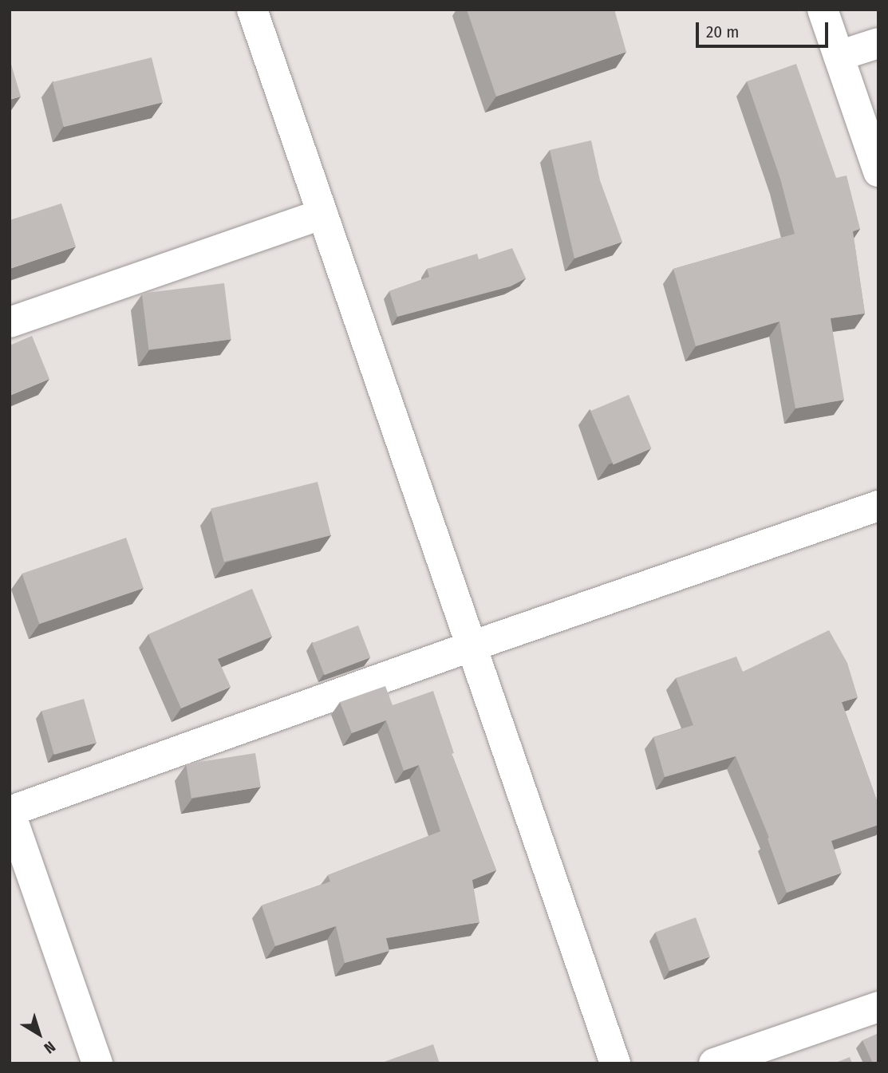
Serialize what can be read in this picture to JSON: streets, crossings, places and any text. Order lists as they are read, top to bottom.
{
  "scale_bar": "20 m",
  "north": "bottom right"
}
